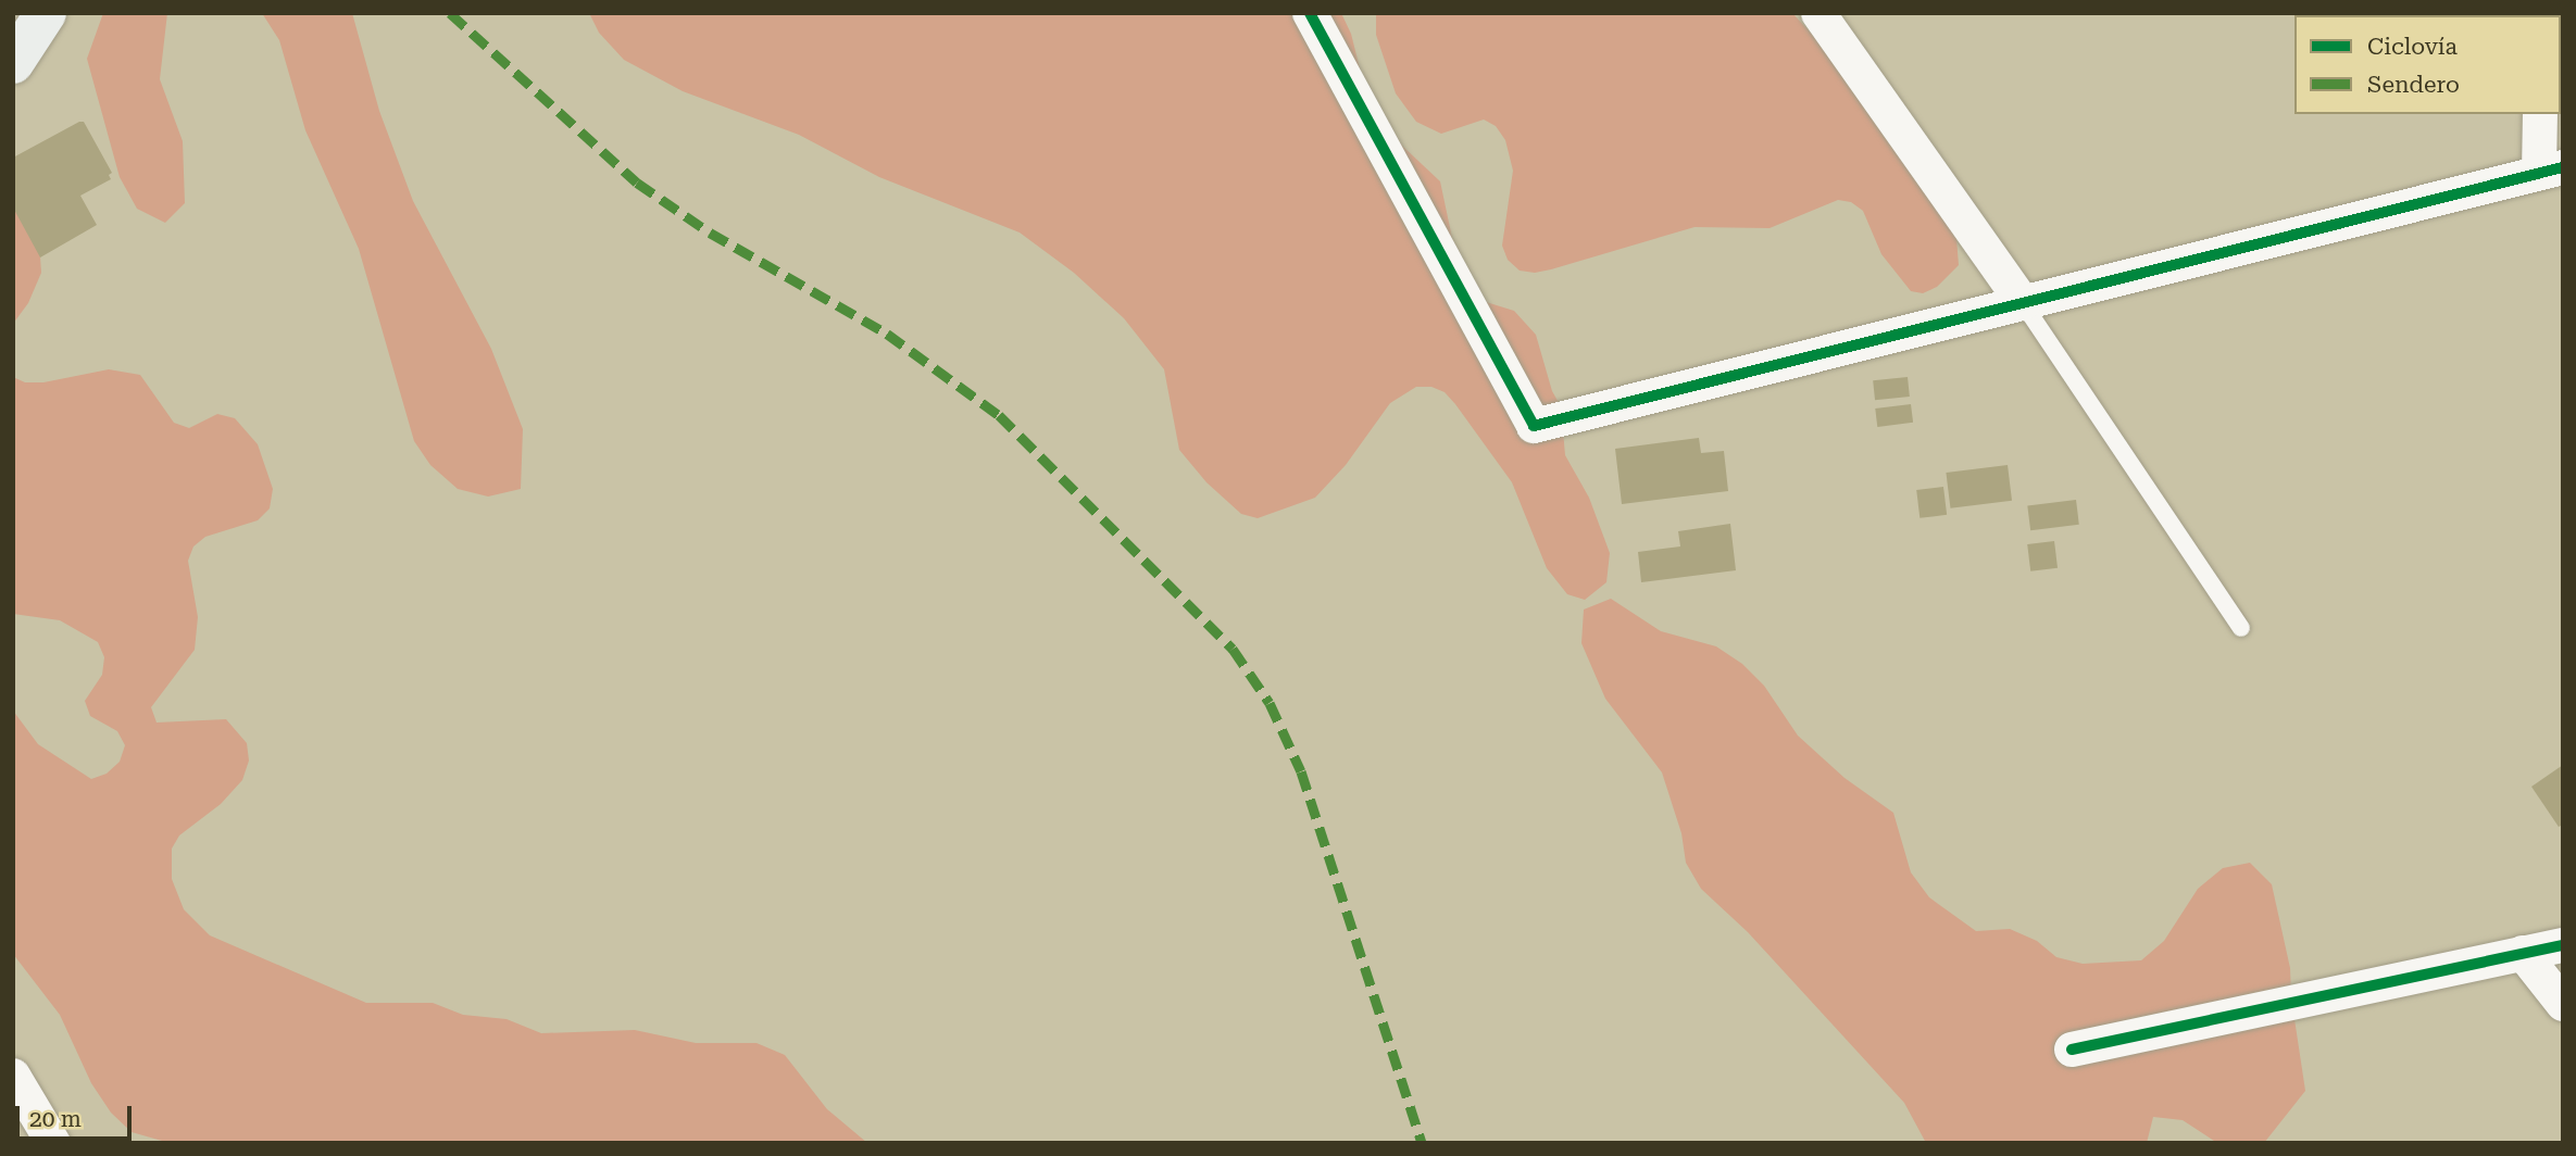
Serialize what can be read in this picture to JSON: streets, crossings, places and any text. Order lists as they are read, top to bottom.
{
  "legend": ["Ciclovía", "Sendero"],
  "scale_bar": "20 m"
}
